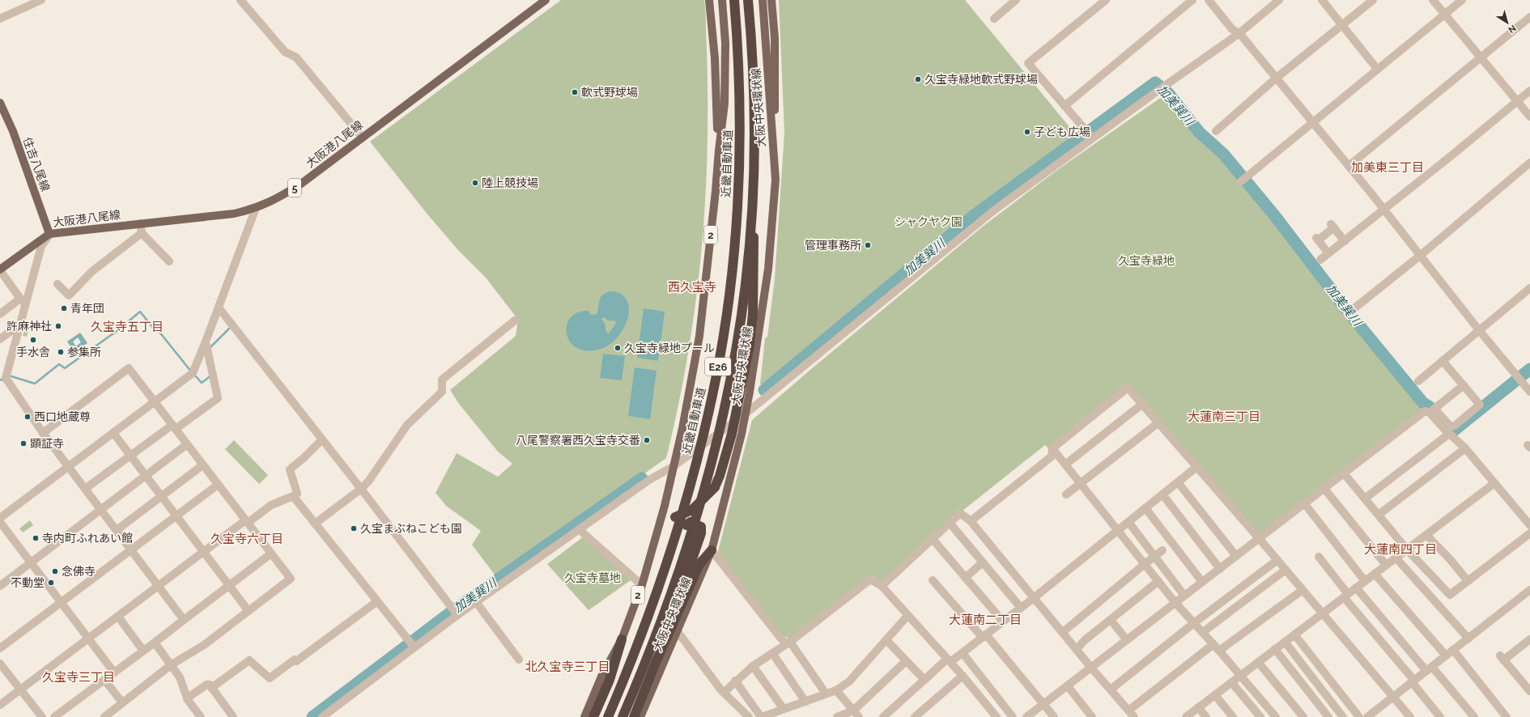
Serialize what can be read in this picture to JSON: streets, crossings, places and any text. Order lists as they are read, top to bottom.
{
  "streets": {
    "highway": ["近畿自動車道", "E26"],
    "main road": [
      "大阪中央環状線",
      "大阪港八尾線",
      "住吉八尾線",
      "5",
      "2"
    ]
  },
  "crossings": [
    ["大阪港八尾線", "住吉八尾線"]
  ],
  "districts": [
    "加美東三丁目",
    "西久宝寺",
    "久宝寺五丁目",
    "大蓮南三丁目",
    "久宝寺六丁目",
    "大蓮南四丁目",
    "大蓮南二丁目",
    "北久宝寺三丁目",
    "久宝寺三丁目"
  ],
  "water": ["加美巽川"],
  "parks": ["シャクヤク園", "久宝寺緑地", "久宝寺墓地"],
  "places": [
    "久宝寺緑地軟式野球場",
    "軟式野球場",
    "子ども広場",
    "陸上競技場",
    "管理事務所",
    "青年団",
    "許麻神社",
    "手水舎",
    "久宝寺緑地プール",
    "参集所",
    "西口地蔵尊",
    "八尾警察署西久宝寺交番",
    "顕証寺",
    "久宝まぶねこども園",
    "寺内町ふれあい館",
    "念佛寺",
    "不動堂"
  ],
  "north": "bottom right"
}
